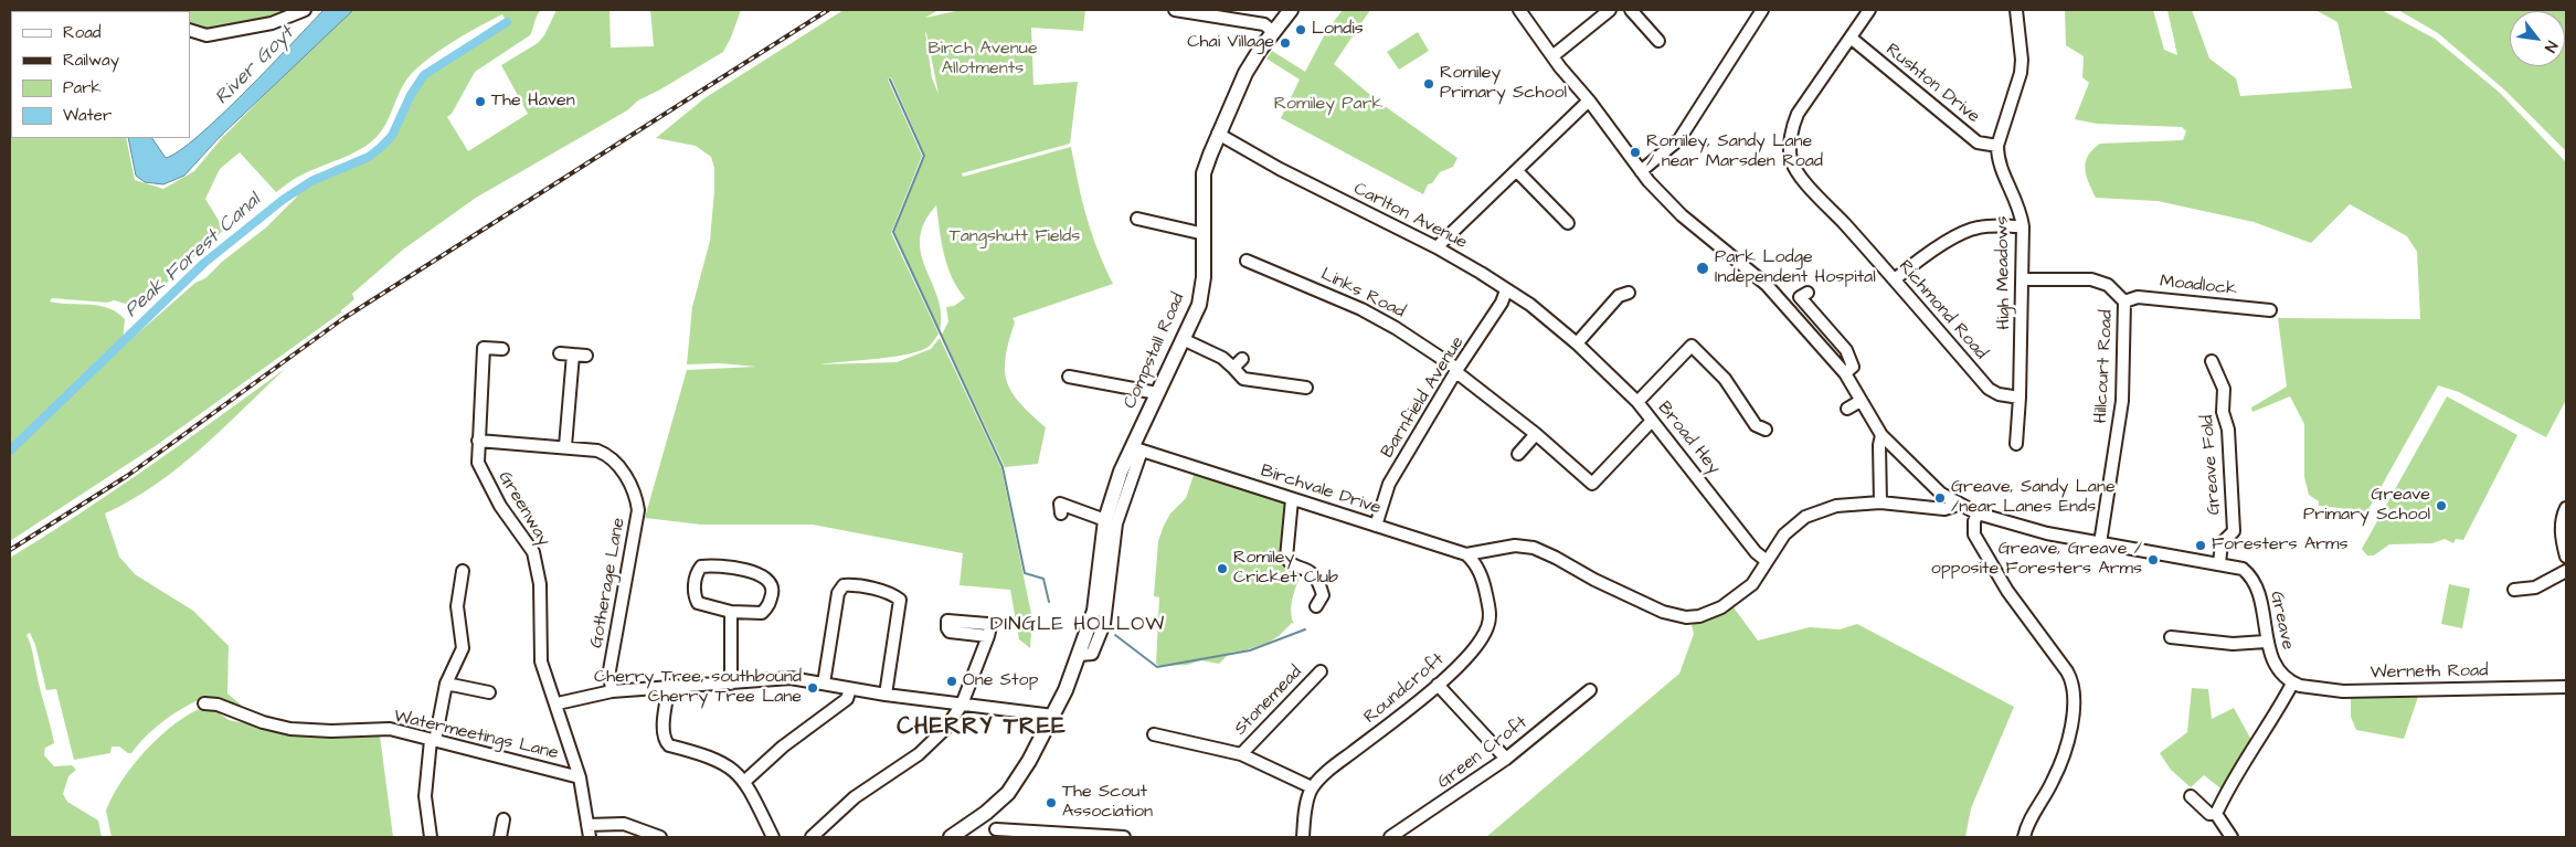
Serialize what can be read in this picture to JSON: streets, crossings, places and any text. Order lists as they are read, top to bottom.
{
  "streets": {
    "main road": ["Compstall Road"],
    "street": [
      "Rushton Drive",
      "Carlton Avenue",
      "High Meadows",
      "Moadlock",
      "Links Road",
      "Richmond Road",
      "Hillcourt Road",
      "Barnfield Avenue",
      "Broad Hey",
      "Greave Fold",
      "Birchvale Drive",
      "Greenway",
      "Gotherage Lane",
      "Greave",
      "Werneth Road",
      "Roundcroft",
      "Stonemead",
      "Watermeetings Lane",
      "Green Croft"
    ]
  },
  "crossings": [
    ["Rushton Drive", "High Meadows"],
    ["Rushton Drive", "Richmond Road"],
    ["Carlton Avenue", "Compstall Road"],
    ["Carlton Avenue", "Barnfield Avenue"],
    ["Carlton Avenue", "Broad Hey"],
    ["High Meadows", "Richmond Road"],
    ["High Meadows", "Hillcourt Road"],
    ["Moadlock", "Hillcourt Road"],
    ["Links Road", "Barnfield Avenue"],
    ["Links Road", "Broad Hey"],
    ["Compstall Road", "Birchvale Drive"],
    ["Hillcourt Road", "Greave"],
    ["Barnfield Avenue", "Birchvale Drive"],
    ["Broad Hey", "Birchvale Drive"],
    ["Greave Fold", "Greave"],
    ["Birchvale Drive", "Roundcroft"],
    ["Greenway", "Gotherage Lane"],
    ["Greenway", "Watermeetings Lane"],
    ["Greave", "Werneth Road"]
  ],
  "districts": ["DINGLE HOLLOW", "CHERRY TREE"],
  "water": ["River Goyt", "Peak Forest Canal"],
  "parks": ["Birch Avenue Allotments", "Romiley Park", "Tangshutt Fields"],
  "places": [
    "Londis",
    "Chai Village",
    "Romiley Primary School",
    "The Haven",
    "Romiley, Sandy Lane / near Marsden Road",
    "Park Lodge Independent Hospital",
    "Greave, Sandy Lane /near Lanes Ends",
    "Greave Primary School",
    "Foresters Arms",
    "Greave, Greave / opposite Foresters Arms",
    "Romiley Cricket Club",
    "One Stop",
    "Cherry Tree, southbound Cherry Tree Lane",
    "The Scout Association"
  ],
  "legend": [
    "Road",
    "Railway",
    "Park",
    "Water"
  ],
  "north": "bottom right"
}
